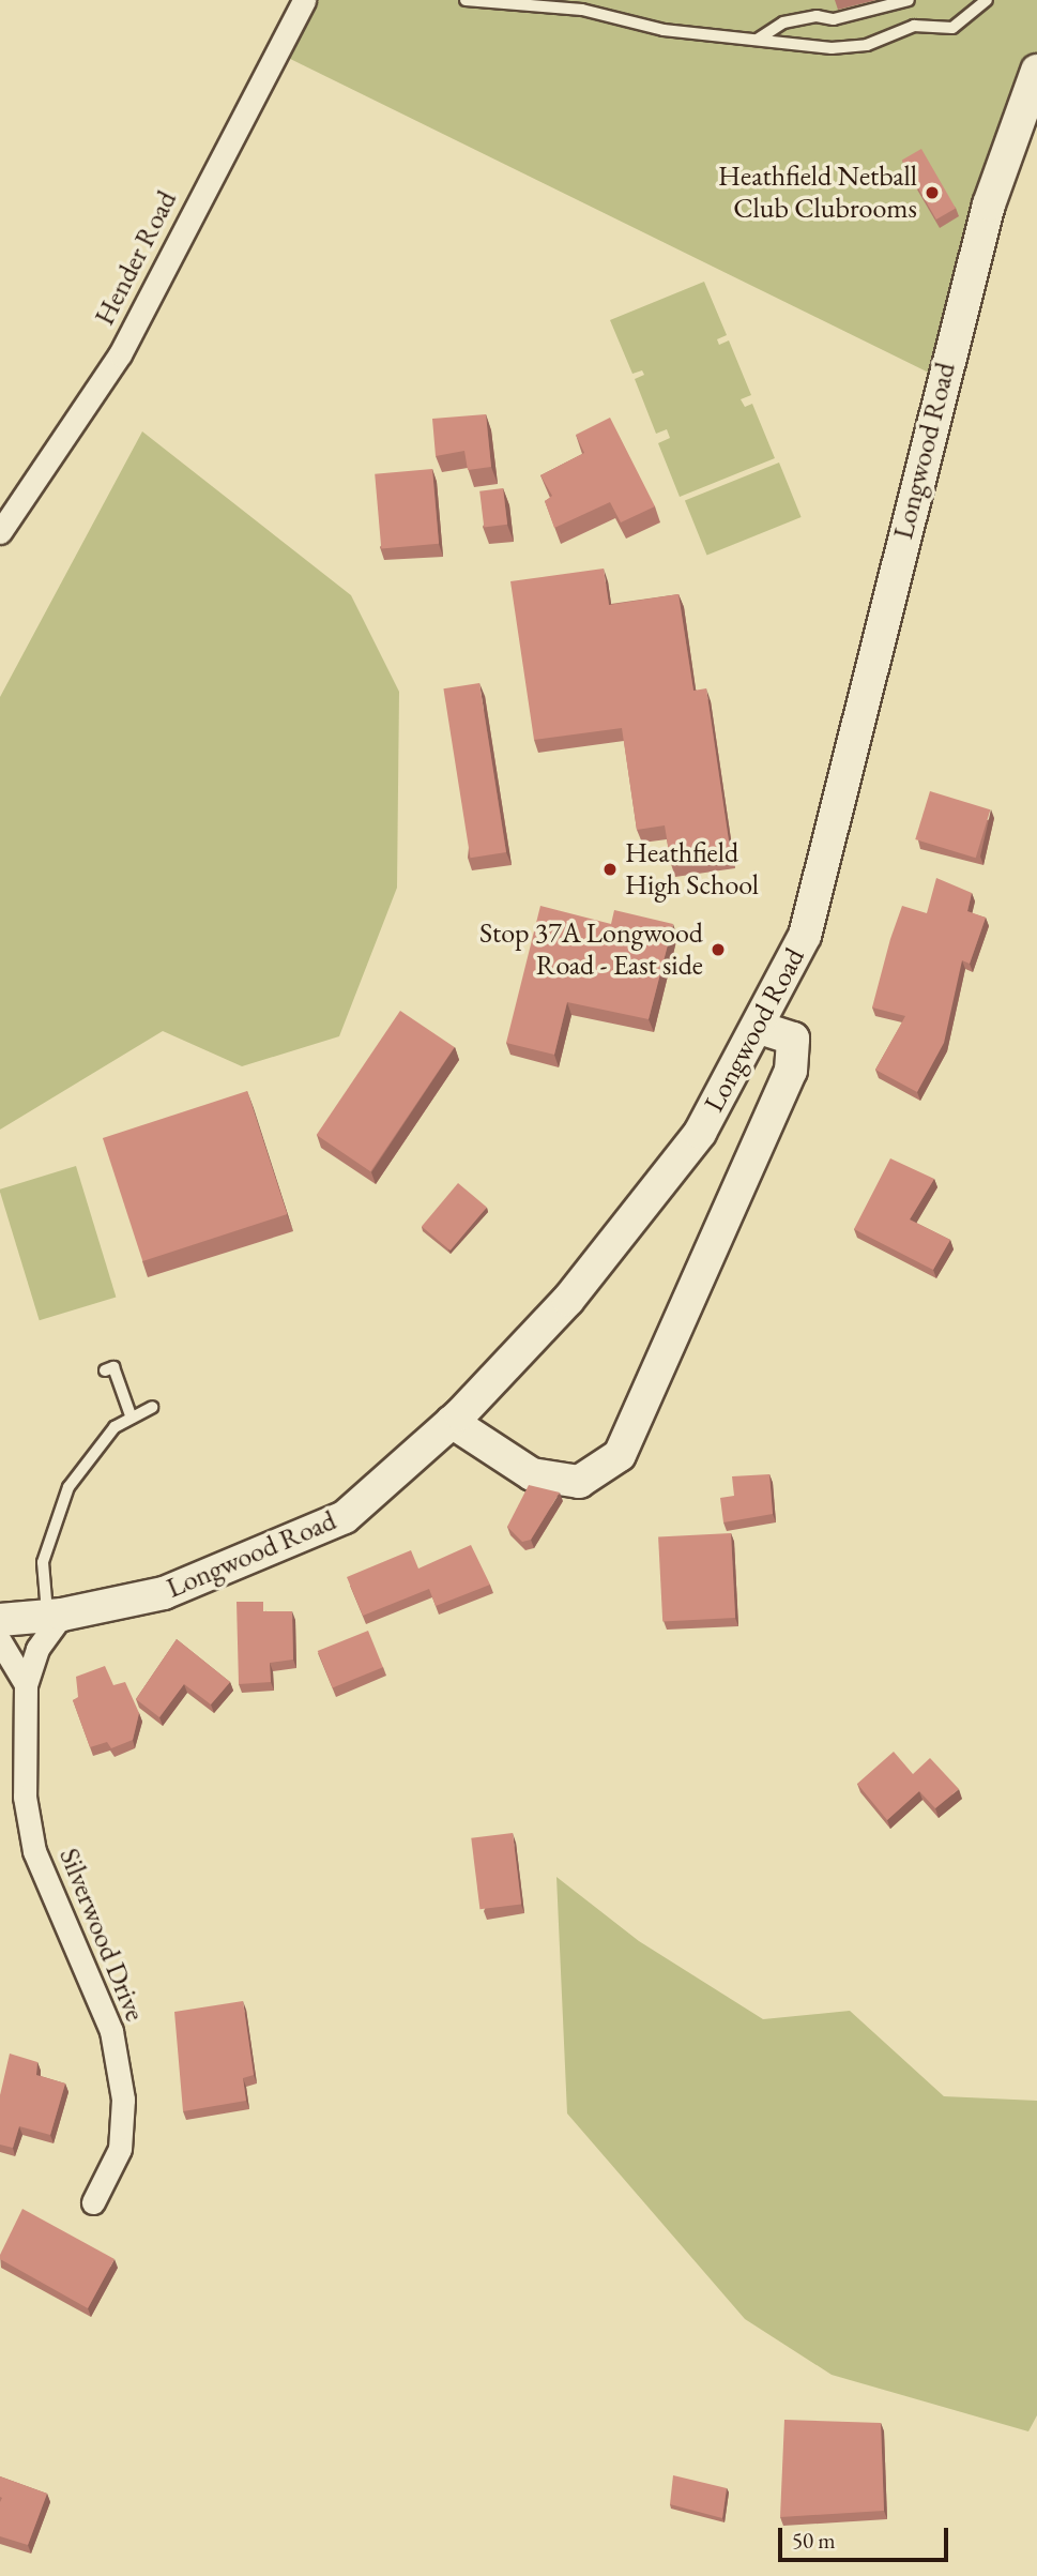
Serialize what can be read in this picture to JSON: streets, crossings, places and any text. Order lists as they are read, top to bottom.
{
  "streets": {
    "street": ["Hender Road", "Longwood Road", "Silverwood Drive"]
  },
  "crossings": [
    ["Longwood Road", "Silverwood Drive"]
  ],
  "places": ["Heathfield Netball Club Clubrooms", "Heathfield High School", "Stop 37A Longwood Road - East side"],
  "scale_bar": "50 m"
}
